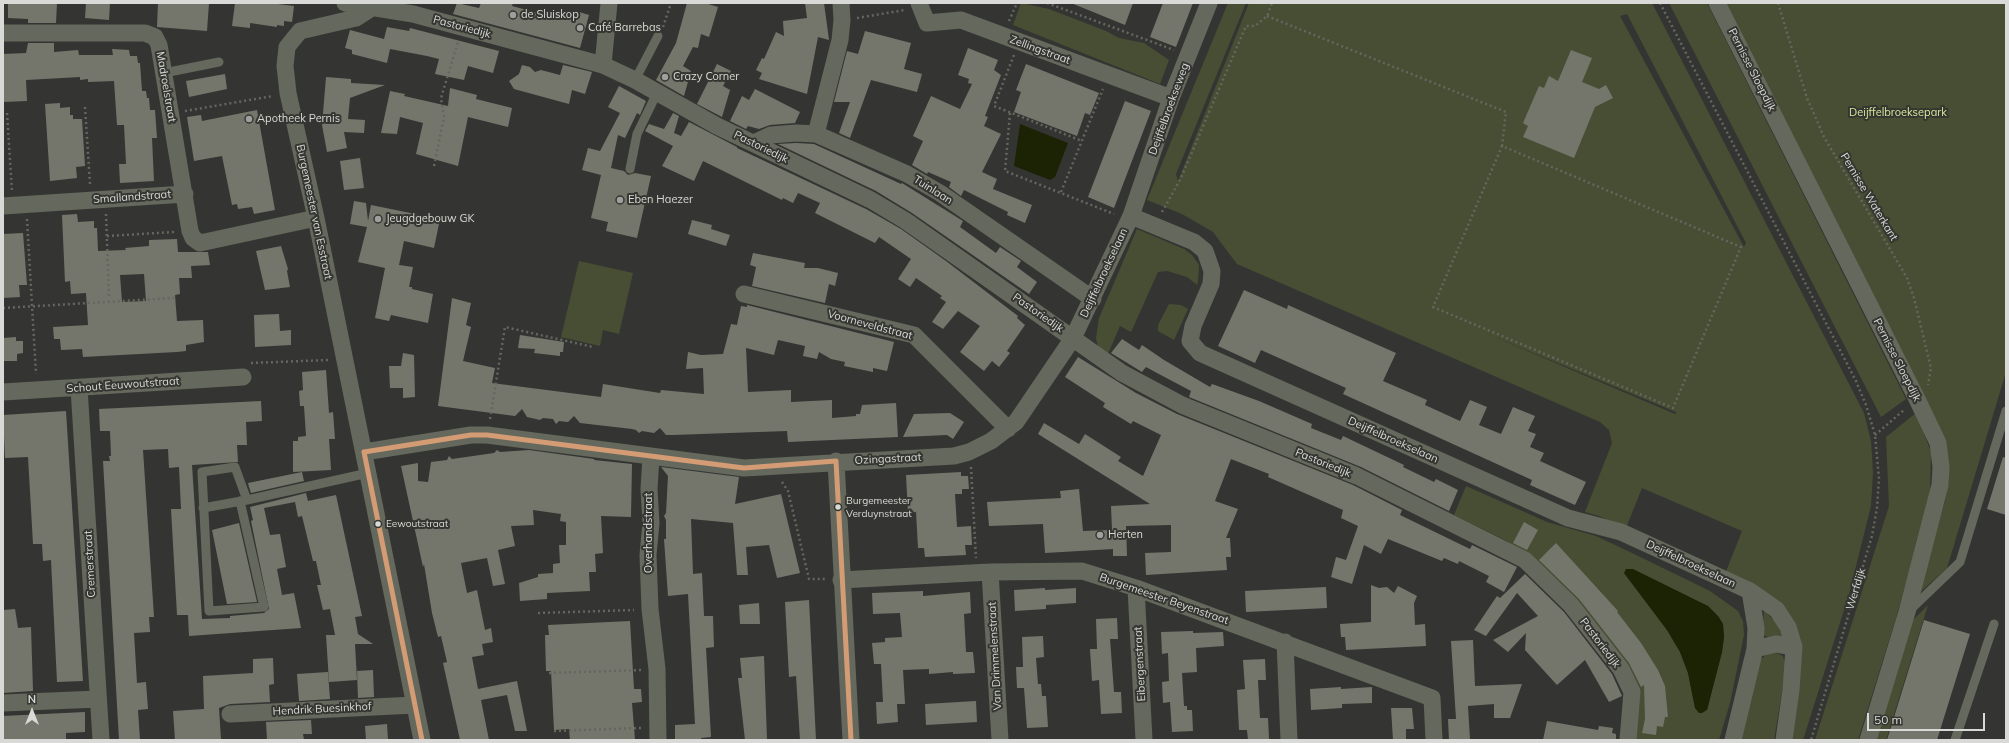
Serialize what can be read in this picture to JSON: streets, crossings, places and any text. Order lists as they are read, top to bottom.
{
  "streets": {
    "street": [
      "Pastoriedijk",
      "Zellingstraat",
      "Pernisse Sloepdijk",
      "Madroelstraat",
      "Deijffelbroekseweg",
      "Tuinlaan",
      "Smallandstraat",
      "Burgemeester van Esstraat",
      "Deijffelbroekselaan",
      "Voorneveldstraat",
      "Schout Eeuwoutstraat",
      "Ozingastraat",
      "Overhandstraat",
      "Cremerstraat",
      "Burgemeester Beyenstraat",
      "Van Drimmelenstraat",
      "Eibergenstraat",
      "Hendrik Buesinkhof"
    ],
    "path": ["Pernisse Waterkant", "Werfdijk"]
  },
  "crossings": [
    ["Pastoriedijk", "Tuinlaan"],
    ["Pastoriedijk", "Burgemeester van Esstraat"],
    ["Pastoriedijk", "Deijffelbroekselaan"],
    ["Pastoriedijk", "Ozingastraat"],
    ["Zellingstraat", "Deijffelbroekseweg"],
    ["Pernisse Sloepdijk", "Pernisse Waterkant"],
    ["Madroelstraat", "Smallandstraat"],
    ["Deijffelbroekseweg", "Deijffelbroekselaan"],
    ["Tuinlaan", "Deijffelbroekselaan"],
    ["Pernisse Waterkant", "Werfdijk"],
    ["Burgemeester van Esstraat", "Ozingastraat"],
    ["Burgemeester van Esstraat", "Hendrik Buesinkhof"],
    ["Deijffelbroekselaan", "Ozingastraat"],
    ["Voorneveldstraat", "Ozingastraat"],
    ["Schout Eeuwoutstraat", "Cremerstraat"],
    ["Ozingastraat", "Overhandstraat"],
    ["Burgemeester Beyenstraat", "Van Drimmelenstraat"],
    ["Burgemeester Beyenstraat", "Eibergenstraat"]
  ],
  "parks": ["Deijffelbroeksepark"],
  "places": [
    "de Sluiskop",
    "Café Barrebas",
    "Crazy Corner",
    "Apotheek Pernis",
    "Eben Haezer",
    "Jeugdgebouw GK",
    "Burgemeester Verduynstraat",
    "Eewoutstraat",
    "Herten"
  ],
  "scale_bar": "50 m",
  "north": "top"
}
